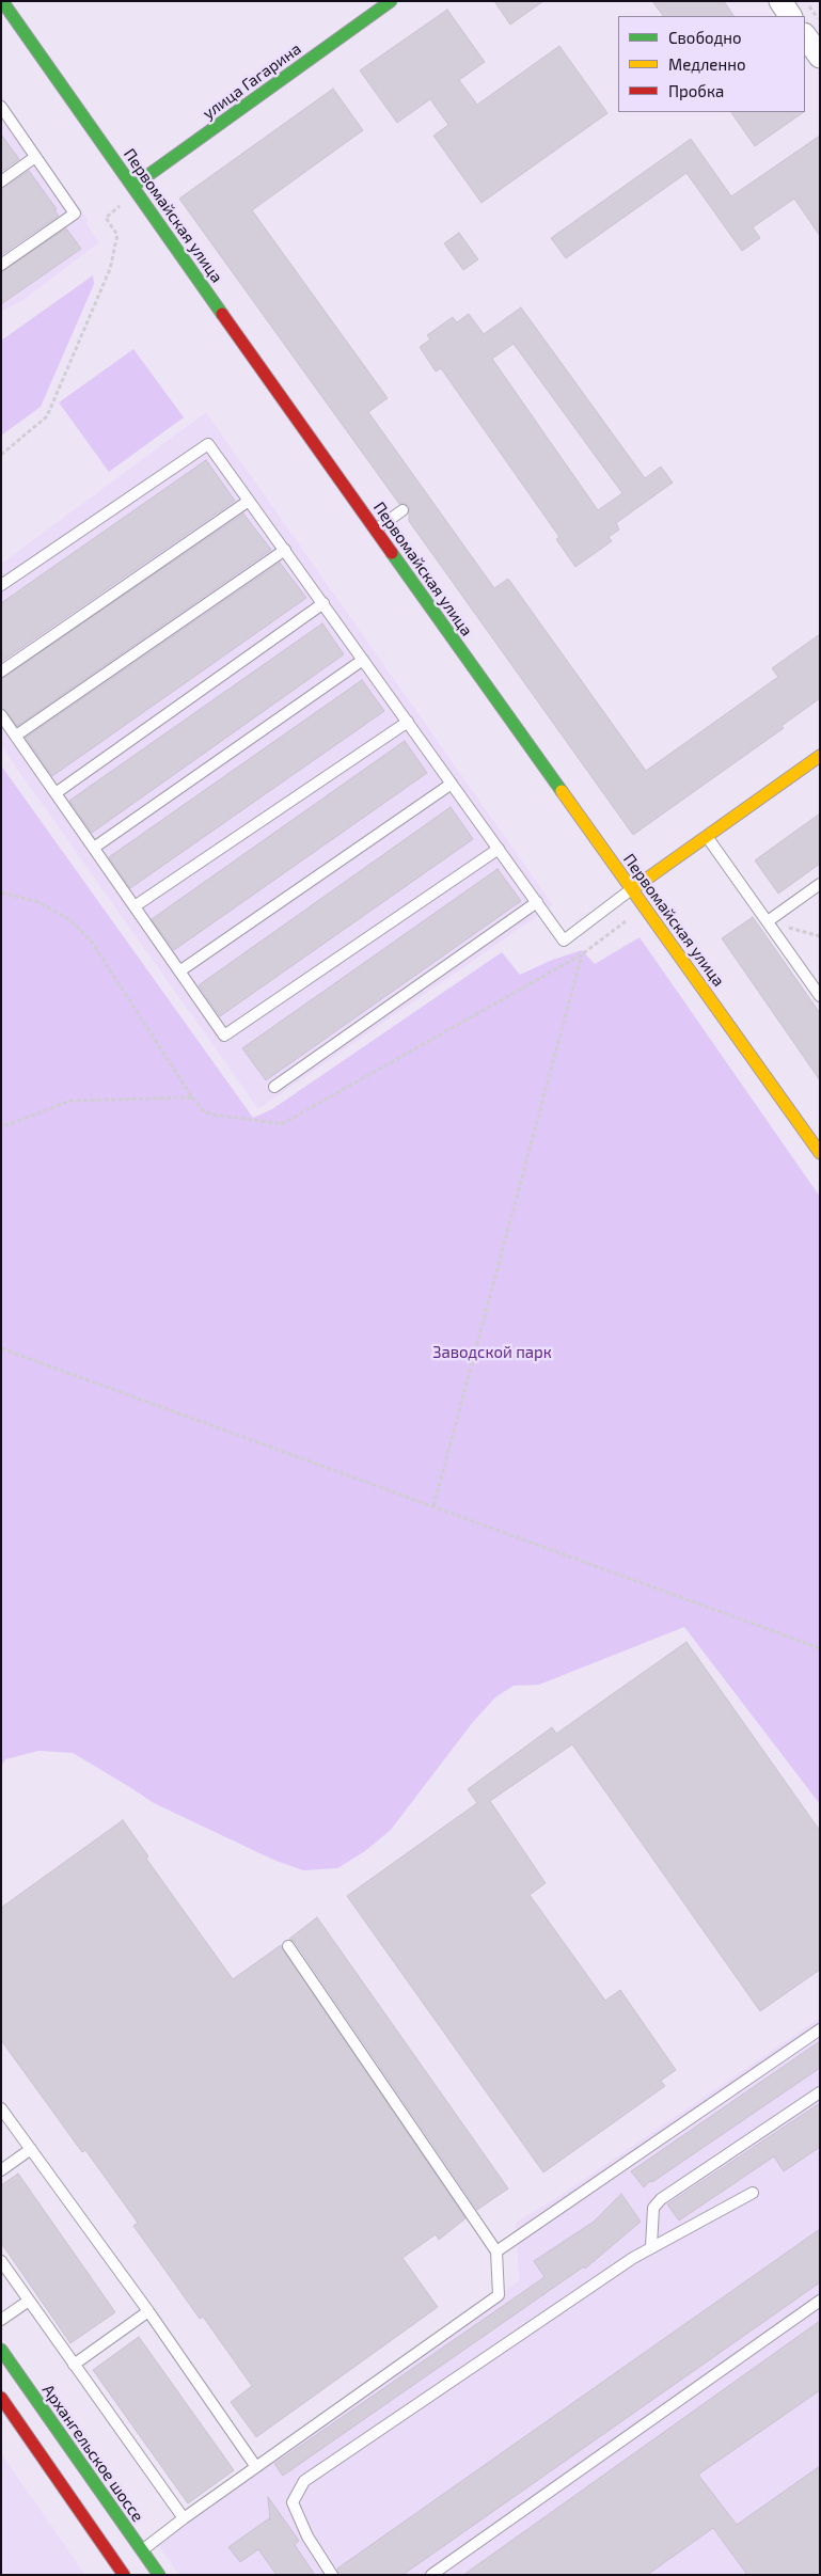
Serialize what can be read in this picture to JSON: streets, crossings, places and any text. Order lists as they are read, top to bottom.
{
  "streets": {
    "street": ["улица Гагарина", "Первомайская улица", "Архангельское шоссе"]
  },
  "crossings": [
    ["улица Гагарина", "Первомайская улица"]
  ],
  "parks": ["Заводской парк"],
  "legend": ["Свободно", "Медленно", "Пробка"]
}
